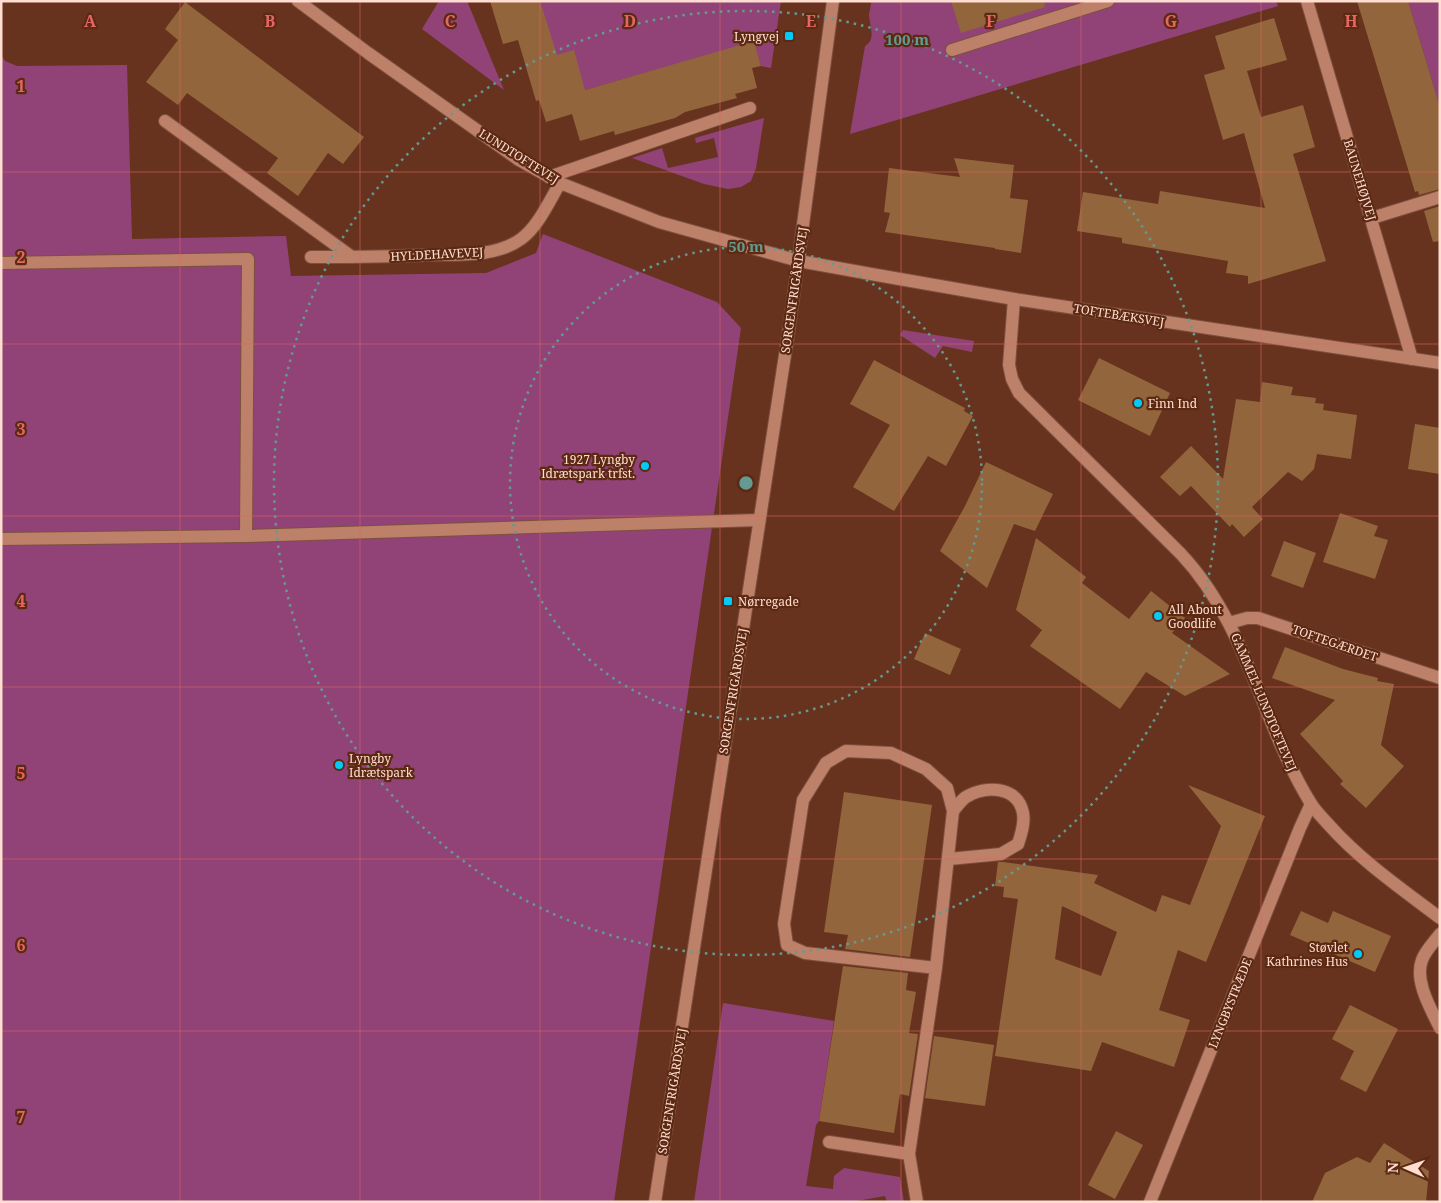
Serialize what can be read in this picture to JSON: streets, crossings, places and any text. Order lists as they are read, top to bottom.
{
  "streets": {
    "street": [
      "LUNDTOFTEVEJ",
      "BAUNEHØJVEJ",
      "HYLDEHAVEVEJ",
      "SORGENFRIGÅRDSVEJ",
      "TOFTEBÆKSVEJ",
      "TOFTEGÆRDET",
      "GAMMEL LUNDTOFTEVEJ",
      "LYNGBYSTRÆDE"
    ]
  },
  "crossings": [
    ["LUNDTOFTEVEJ", "HYLDEHAVEVEJ"],
    ["LUNDTOFTEVEJ", "SORGENFRIGÅRDSVEJ"],
    ["LUNDTOFTEVEJ", "TOFTEBÆKSVEJ"],
    ["BAUNEHØJVEJ", "TOFTEBÆKSVEJ"],
    ["SORGENFRIGÅRDSVEJ", "TOFTEBÆKSVEJ"],
    ["TOFTEBÆKSVEJ", "GAMMEL LUNDTOFTEVEJ"],
    ["TOFTEGÆRDET", "GAMMEL LUNDTOFTEVEJ"],
    ["GAMMEL LUNDTOFTEVEJ", "LYNGBYSTRÆDE"]
  ],
  "places": {
    "transit": ["Lyngvej", "Nørregade"],
    "other": [
      "Finn Ind",
      "1927 Lyngby Idrætspark trfst.",
      "All About Goodlife",
      "Lyngby Idrætspark",
      "Støvlet Kathrines Hus"
    ]
  },
  "north": "left",
  "grid": {
    "columns": [
      "A",
      "B",
      "C",
      "D",
      "E",
      "F",
      "G",
      "H"
    ],
    "rows": [
      "1",
      "2",
      "3",
      "4",
      "5",
      "6",
      "7"
    ]
  },
  "rings": ["100 m", "50 m"]
}
